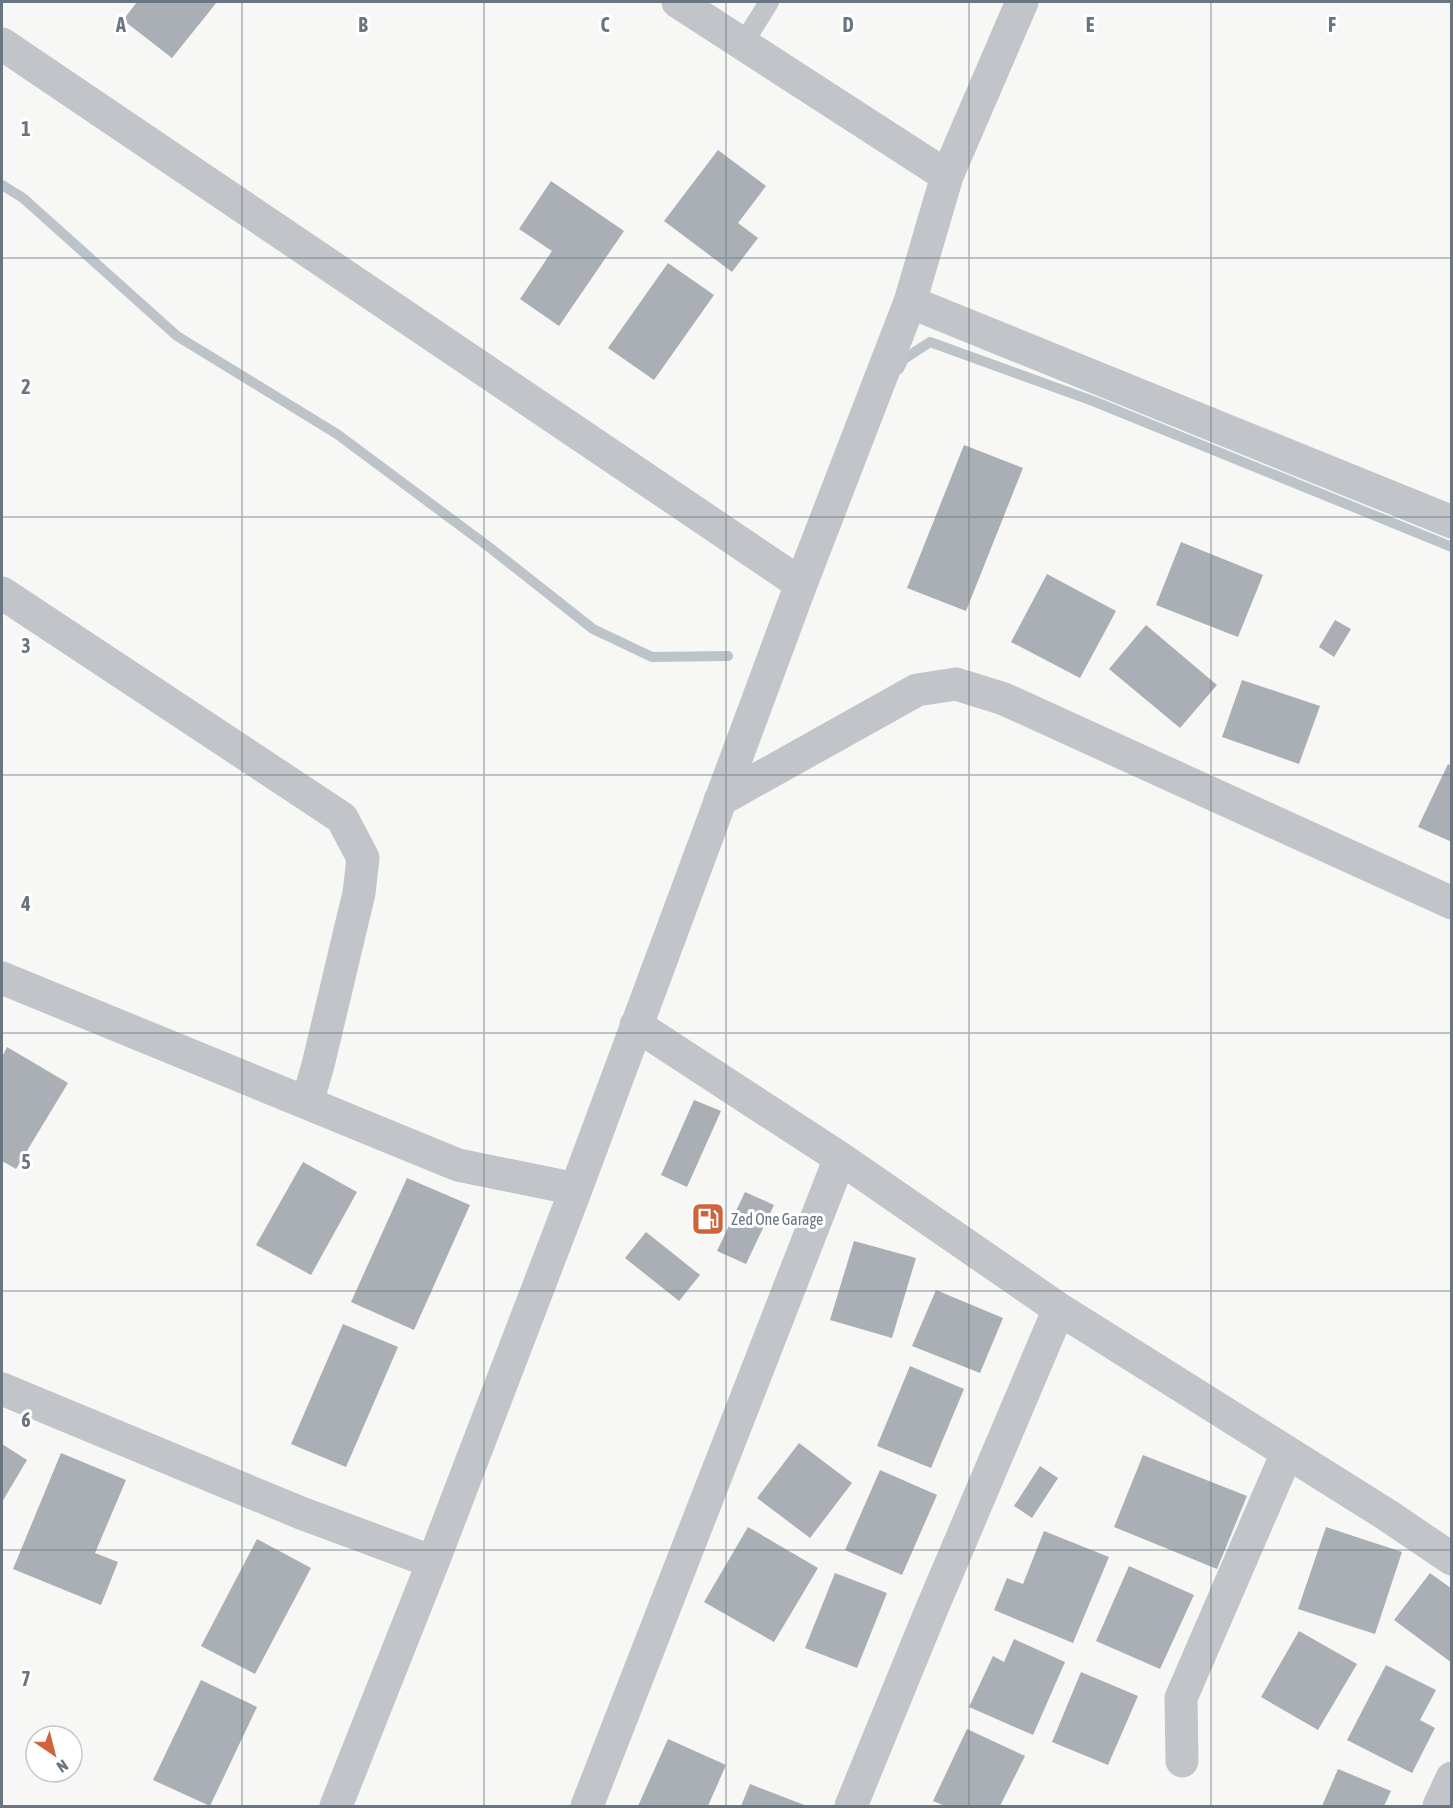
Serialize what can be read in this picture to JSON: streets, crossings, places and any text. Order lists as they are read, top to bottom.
{
  "places": {
    "fuel station": ["Zed One Garage"]
  },
  "north": "bottom right",
  "grid": {
    "columns": [
      "A",
      "B",
      "C",
      "D",
      "E",
      "F"
    ],
    "rows": [
      "1",
      "2",
      "3",
      "4",
      "5",
      "6",
      "7"
    ]
  }
}
